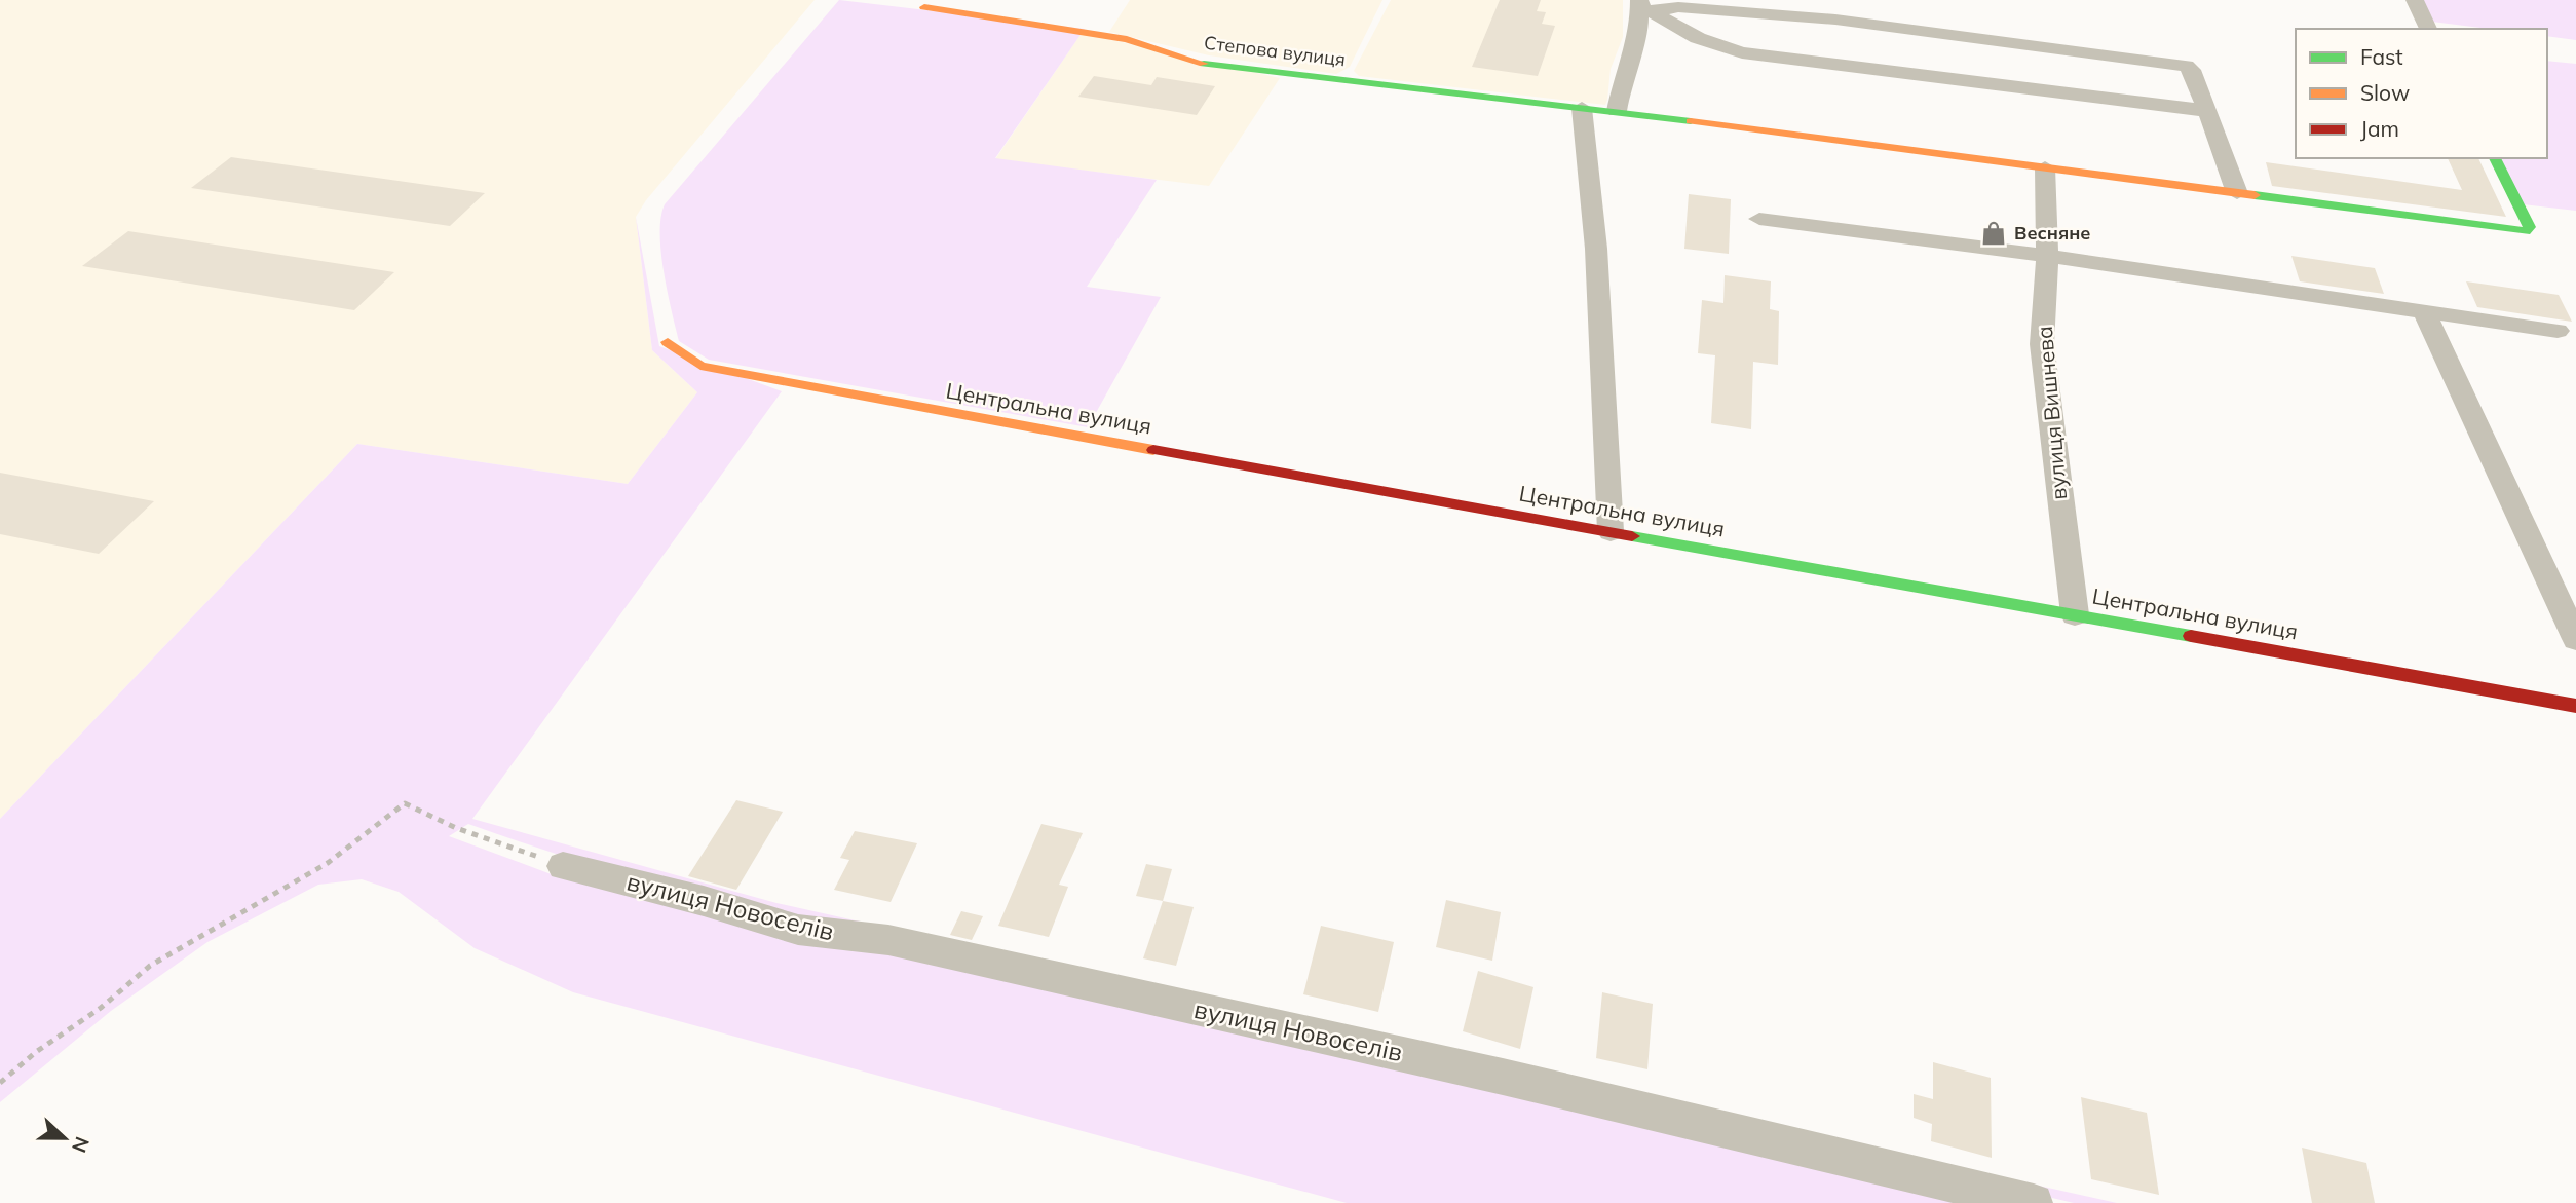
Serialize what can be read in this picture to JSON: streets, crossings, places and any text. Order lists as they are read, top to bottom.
{
  "streets": {
    "street": [
      "Степова вулиця",
      "Центральна вулиця",
      "вулиця Вишнева",
      "вулиця Новоселів"
    ]
  },
  "crossings": [
    ["Степова вулиця", "вулиця Вишнева"],
    ["Центральна вулиця", "вулиця Вишнева"]
  ],
  "places": {
    "shop": ["Весняне"]
  },
  "legend": ["Fast", "Slow", "Jam"],
  "north": "right"
}
